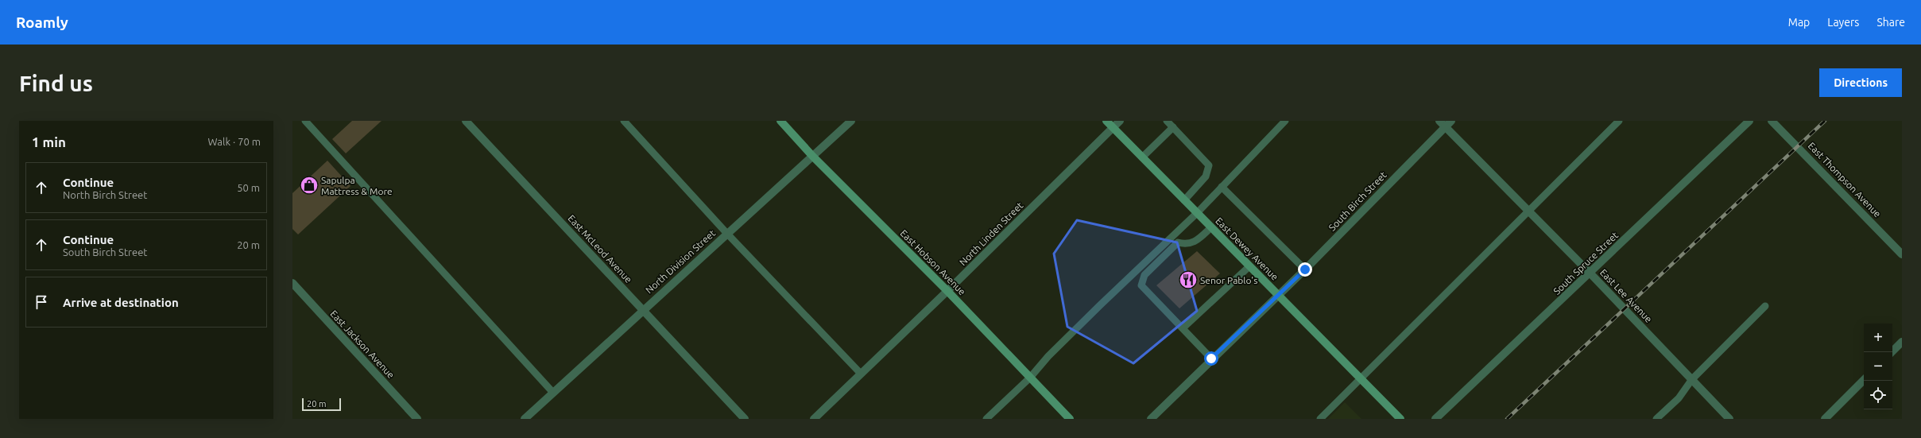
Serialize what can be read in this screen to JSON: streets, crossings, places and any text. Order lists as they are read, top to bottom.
{
  "streets": {
    "main road": ["East Dewey Avenue", "East Hobson Avenue"],
    "street": [
      "East Thompson Avenue",
      "South Birch Street",
      "North Linden Street",
      "East McLeod Avenue",
      "North Division Street",
      "South Spruce Street",
      "East Lee Avenue",
      "East Jackson Avenue"
    ]
  },
  "crossings": [
    ["South Birch Street", "East Dewey Avenue"],
    ["South Birch Street", "East Lee Avenue"],
    ["North Linden Street", "East Dewey Avenue"],
    ["North Linden Street", "East Hobson Avenue"],
    ["East McLeod Avenue", "North Division Street"],
    ["North Division Street", "East Hobson Avenue"],
    ["South Spruce Street", "East Lee Avenue"]
  ],
  "places": {
    "shop": ["Sapulpa Mattress & More"],
    "restaurant": ["Senor Pablo's"]
  },
  "scale_bar": "20 m",
  "page": {
    "header": "Roamly",
    "nav": ["Map", "Layers", "Share"],
    "buttons": "Directions",
    "title": "Find us",
    "heading": ["1 min", "Walk · 70 m"],
    "list": [
      ["Continue", "North Birch Street", "50 m"],
      ["Continue", "South Birch Street", "20 m"],
      "Arrive at destination"
    ],
    "map_buttons": ["+", "−"],
    "scale": "20 m"
  }
}
